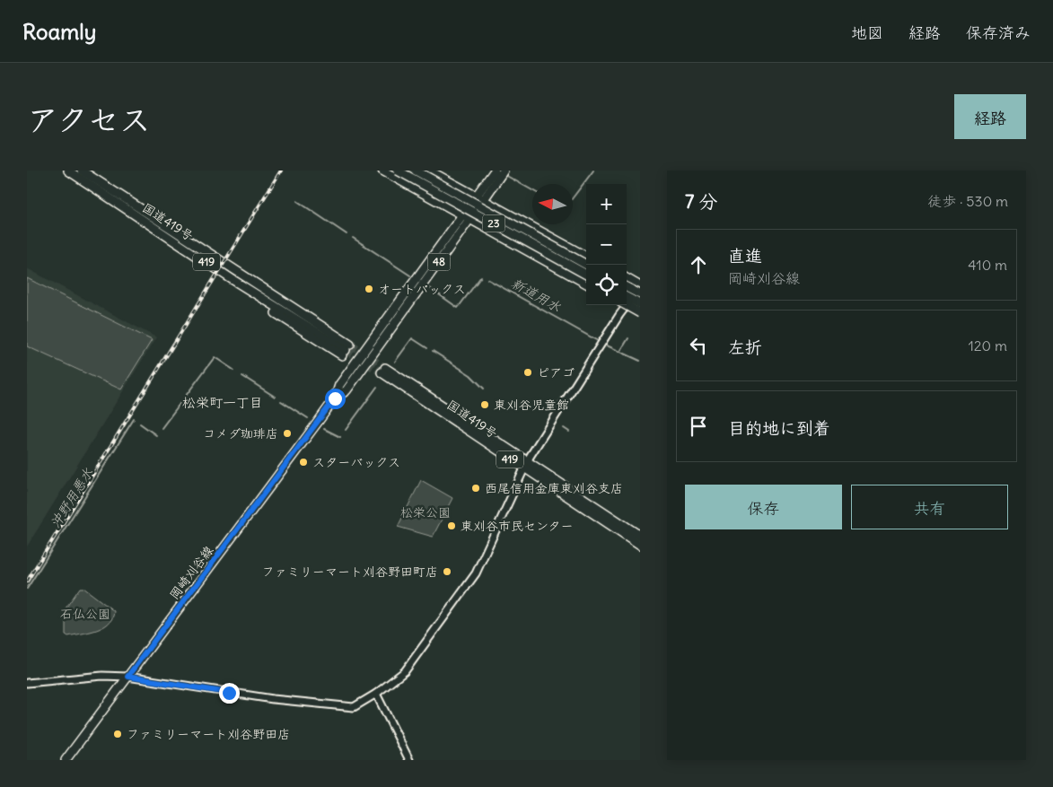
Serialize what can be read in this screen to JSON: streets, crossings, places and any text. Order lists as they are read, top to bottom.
{
  "streets": {
    "main road": [
      "国道419号",
      "23",
      "419",
      "48",
      "岡崎刈谷線"
    ]
  },
  "districts": ["松栄町一丁目"],
  "water": ["新道用水", "沖野用悪水"],
  "parks": ["松栄公園", "石仏公園"],
  "places": [
    "オートバックス",
    "ピアゴ",
    "東刈谷児童館",
    "コメダ珈琲店",
    "スターバックス",
    "西尾信用金庫東刈谷支店",
    "東刈谷市民センター",
    "ファミリーマート刈谷野田町店",
    "ファミリーマート刈谷野田店"
  ],
  "north": "left",
  "page": {
    "header": "Roamly",
    "nav": ["地図", "経路", "保存済み"],
    "title": "アクセス",
    "buttons": [
      "経路",
      ["保存", "共有"]
    ],
    "heading": ["7 分", "徒歩 · 530 m"],
    "map_buttons": ["+", "−"],
    "list": [
      ["直進", "岡崎刈谷線", "410 m"],
      ["左折", "120 m"],
      "目的地に到着"
    ]
  }
}
